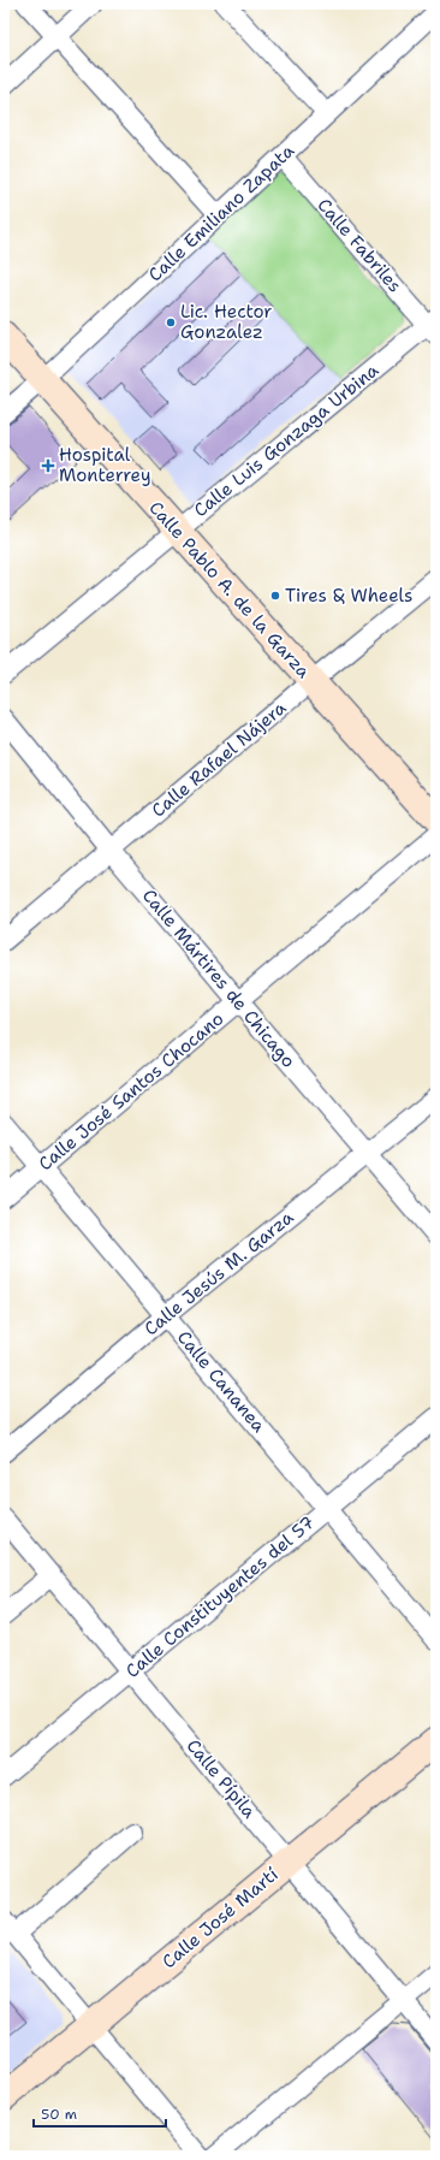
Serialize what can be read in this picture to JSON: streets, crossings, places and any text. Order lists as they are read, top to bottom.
{
  "streets": {
    "street": [
      "Calle Emiliano Zapata",
      "Calle Fabriles",
      "Calle Luis Gonzaga Urbina",
      "Calle Pablo A. de la Garza",
      "Calle Rafael Nájera",
      "Calle Mártires de Chicago",
      "Calle José Santos Chocano",
      "Calle Jesús M. Garza",
      "Calle Cananea",
      "Calle Constituyentes del 57",
      "Calle Pípila",
      "Calle José Martí"
    ]
  },
  "crossings": [
    ["Calle Emiliano Zapata", "Calle Fabriles"],
    ["Calle Emiliano Zapata", "Calle Pablo A. de la Garza"],
    ["Calle Fabriles", "Calle Luis Gonzaga Urbina"],
    ["Calle Luis Gonzaga Urbina", "Calle Pablo A. de la Garza"],
    ["Calle Pablo A. de la Garza", "Calle Rafael Nájera"],
    ["Calle Rafael Nájera", "Calle Mártires de Chicago"],
    ["Calle Mártires de Chicago", "Calle José Santos Chocano"],
    ["Calle Mártires de Chicago", "Calle Jesús M. Garza"],
    ["Calle José Santos Chocano", "Calle Cananea"],
    ["Calle Jesús M. Garza", "Calle Cananea"],
    ["Calle Cananea", "Calle Constituyentes del 57"],
    ["Calle Constituyentes del 57", "Calle Pípila"],
    ["Calle Pípila", "Calle José Martí"]
  ],
  "places": {
    "other": ["Lic. Hector Gonzalez", "Tires & Wheels"],
    "health": ["Hospital Monterrey"]
  },
  "scale_bar": "50 m"
}
